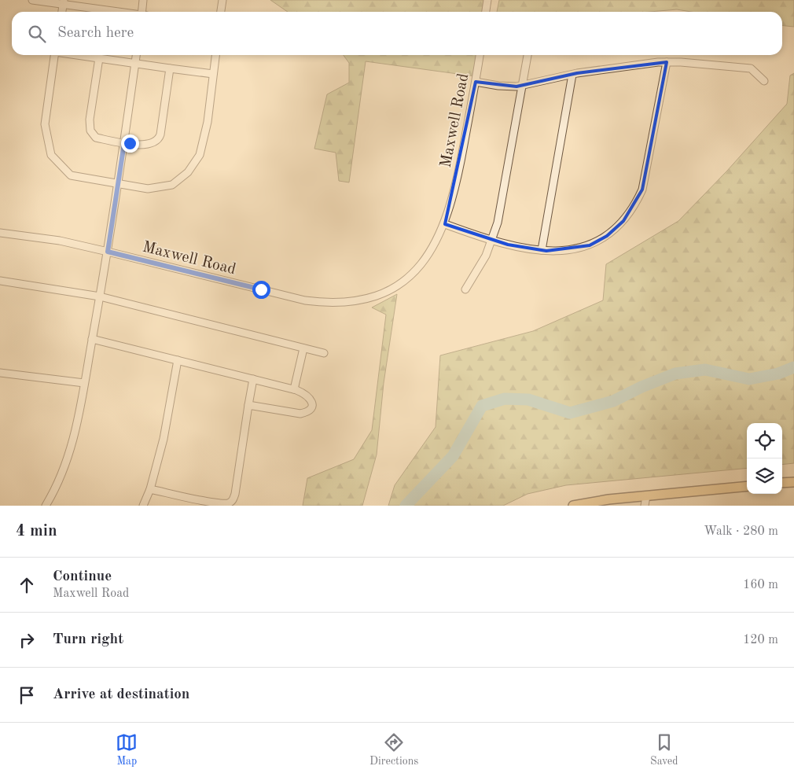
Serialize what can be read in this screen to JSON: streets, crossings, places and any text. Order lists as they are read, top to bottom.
{
  "streets": {
    "street": ["Maxwell Road"]
  },
  "page": {
    "search": "Search here",
    "heading": ["4 min", "Walk · 280 m"],
    "list": [
      ["Continue", "Maxwell Road", "160 m"],
      ["Turn right", "120 m"],
      "Arrive at destination"
    ],
    "nav": ["Map", "Directions", "Saved"]
  }
}
